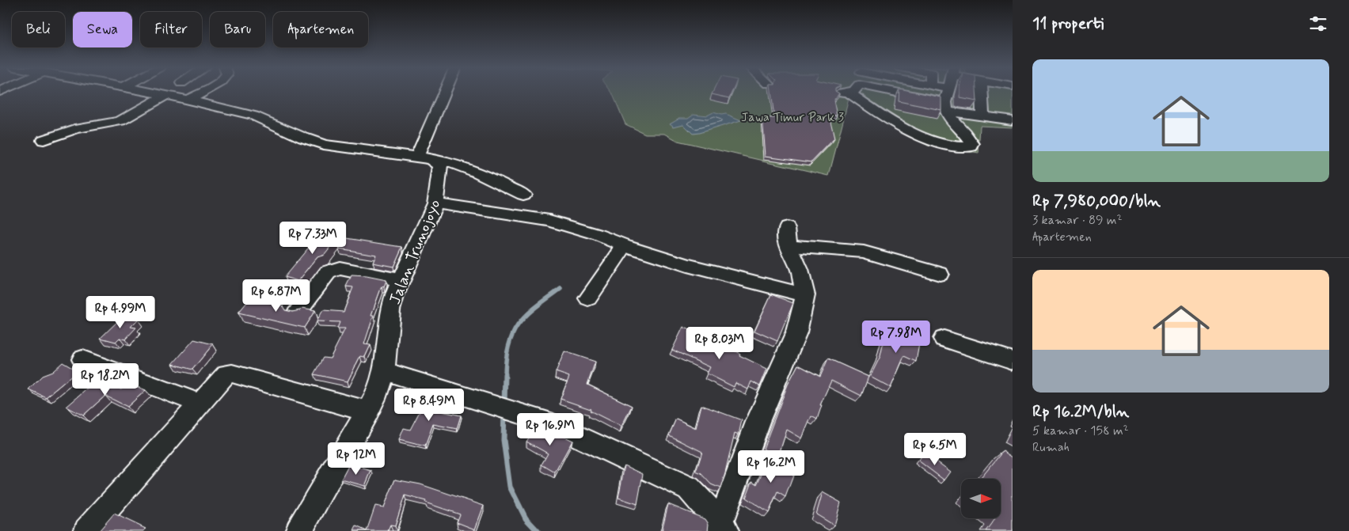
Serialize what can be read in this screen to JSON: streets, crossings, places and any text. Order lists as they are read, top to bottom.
{
  "streets": {
    "street": ["Jalan Trunojoyo"]
  },
  "parks": ["Jawa Timur Park 3"],
  "north": "right",
  "page": {
    "heading": "11 properti",
    "chip": [
      "Beli",
      "Sewa",
      "Filter",
      "Baru",
      "Apartemen"
    ],
    "list": [
      {
        "name": "Rp 7,980,000/bln",
        "note": "3 kamar · 89 m² · Apartemen"
      },
      {
        "name": "Rp 16.2M/bln",
        "note": "5 kamar · 158 m² · Rumah"
      }
    ],
    "price": [
      "Rp 7.33M",
      "Rp 6.87M",
      "Rp 4.99M",
      "Rp 7.98M",
      "Rp 8.03M",
      "Rp 18.2M",
      "Rp 8.49M",
      "Rp 16.9M",
      "Rp 6.5M",
      "Rp 12M",
      "Rp 16.2M"
    ]
  }
}
